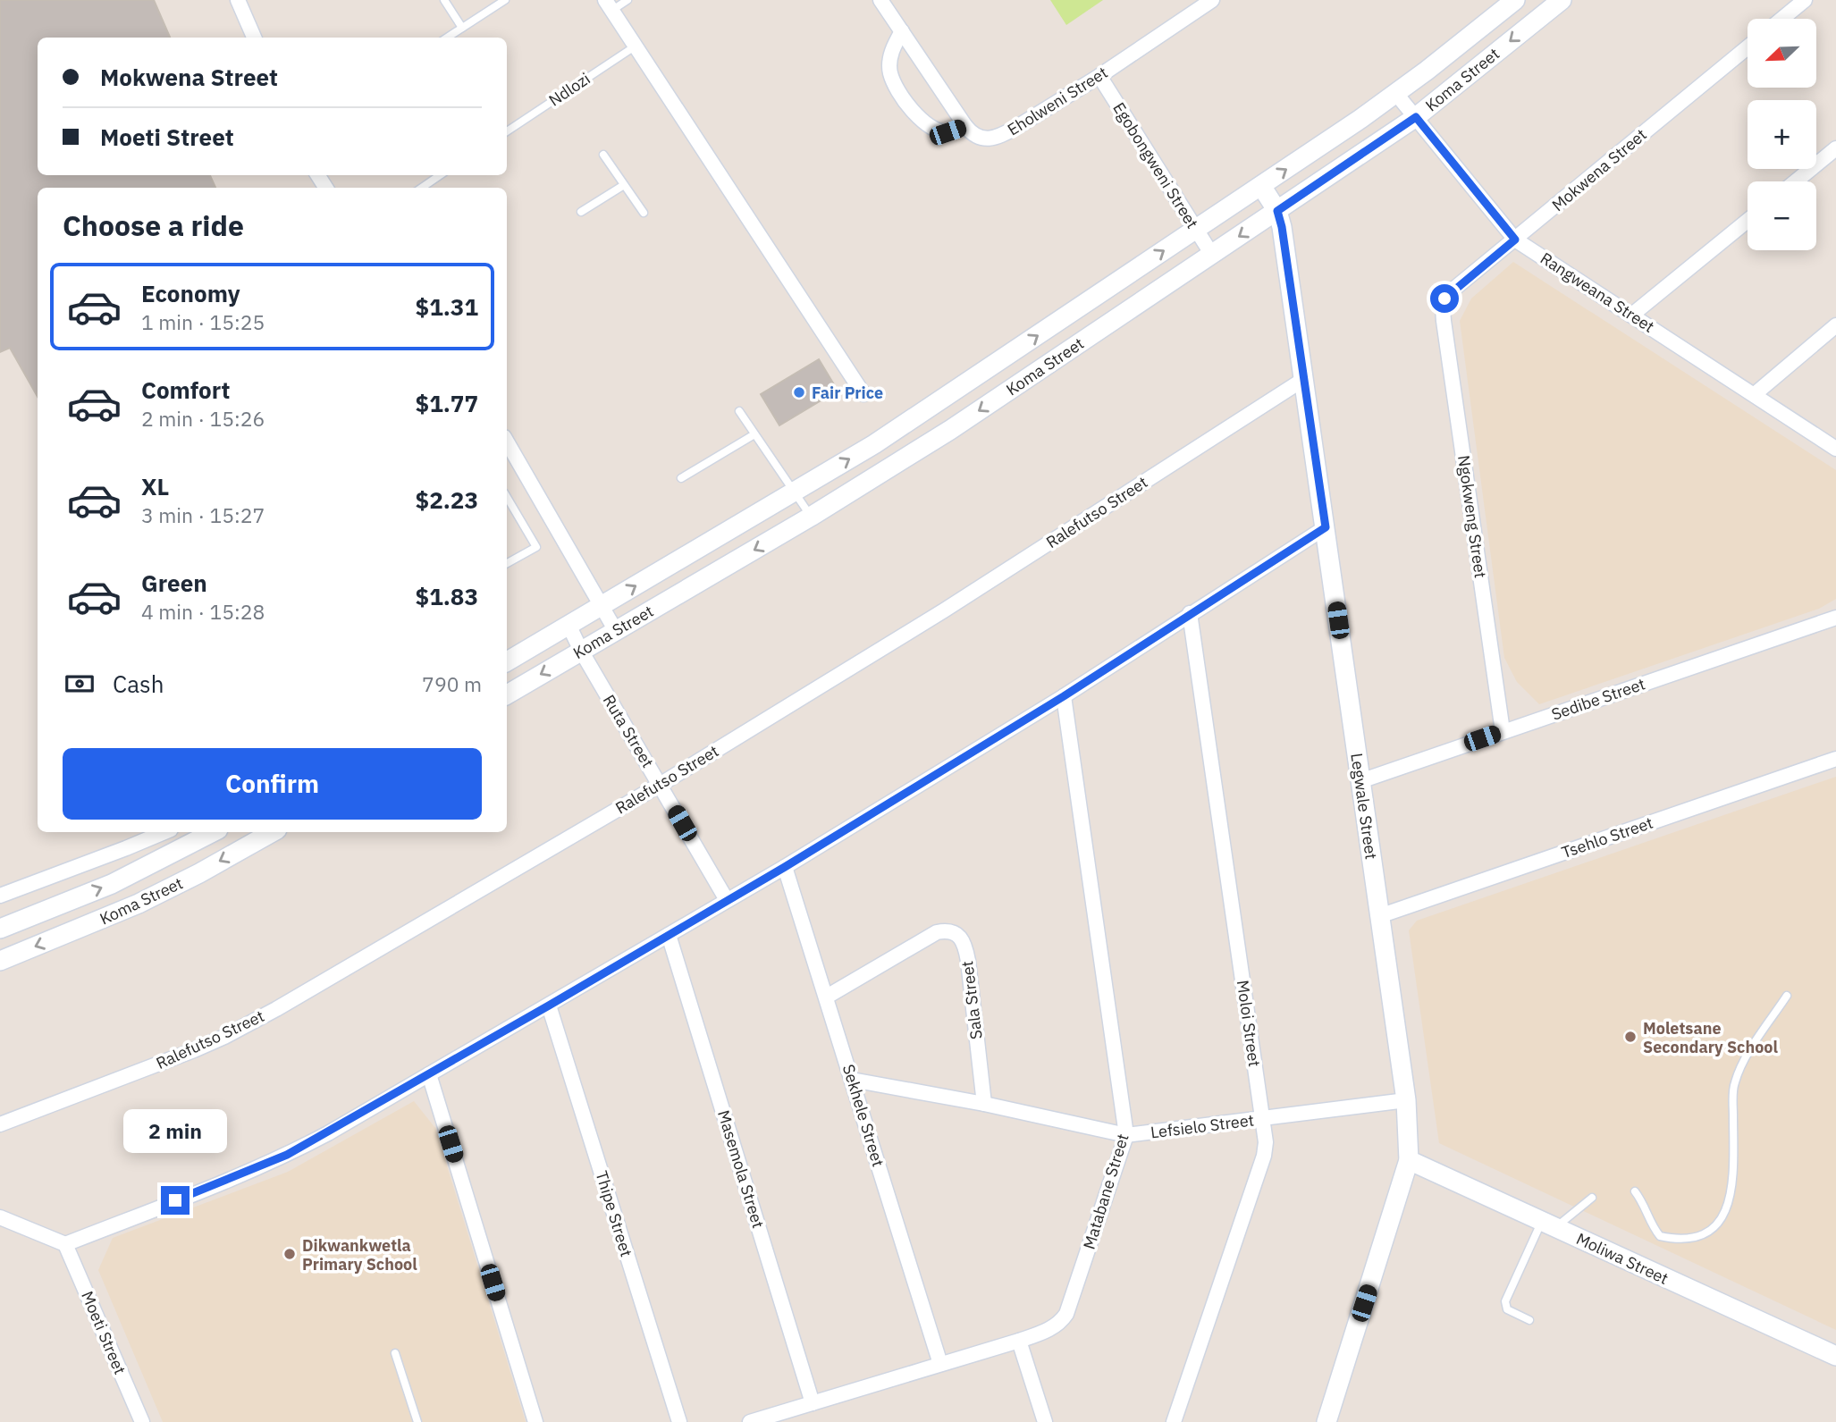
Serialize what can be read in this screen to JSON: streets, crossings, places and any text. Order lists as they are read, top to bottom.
{
  "streets": {
    "main road": ["Koma Street", "Legwale Street", "Moliwa Street"],
    "street": [
      "Eholweni Street",
      "Egobongweni Street",
      "Mokwena Street",
      "Rangweana Street",
      "Ralefutso Street",
      "Ngokweng Street",
      "Sedibe Street",
      "Ruta Street",
      "Tsehlo Street",
      "Sala Street",
      "Moloi Street",
      "Sekhele Street",
      "Lefsielo Street",
      "Masemola Street",
      "Matabane Street",
      "Thipe Street",
      "Moeti Street"
    ],
    "lane": ["Ndlozi"]
  },
  "crossings": [
    ["Koma Street", "Egobongweni Street"],
    ["Koma Street", "Rangweana Street"],
    ["Koma Street", "Ruta Street"],
    ["Koma Street", "Legwale Street"],
    ["Eholweni Street", "Egobongweni Street"],
    ["Mokwena Street", "Rangweana Street"],
    ["Mokwena Street", "Ngokweng Street"],
    ["Ralefutso Street", "Ruta Street"],
    ["Ralefutso Street", "Legwale Street"],
    ["Ngokweng Street", "Sedibe Street"],
    ["Sedibe Street", "Legwale Street"],
    ["Legwale Street", "Tsehlo Street"],
    ["Legwale Street", "Lefsielo Street"],
    ["Legwale Street", "Moliwa Street"],
    ["Sala Street", "Sekhele Street"],
    ["Sala Street", "Lefsielo Street"],
    ["Moloi Street", "Lefsielo Street"],
    ["Sekhele Street", "Lefsielo Street"],
    ["Sekhele Street", "Matabane Street"],
    ["Lefsielo Street", "Matabane Street"],
    ["Masemola Street", "Matabane Street"]
  ],
  "places": ["Fair Price", "Moletsane Secondary School", "Dikwankwetla Primary School"],
  "north": "bottom left",
  "page": {
    "map_buttons": ["+", "−"],
    "banner": ["Mokwena Street", "Moeti Street"],
    "heading": "Choose a ride",
    "list": [
      {
        "name": "Economy",
        "note": "1 min · 15:25",
        "value": "$1.31"
      },
      {
        "name": "Comfort",
        "note": "2 min · 15:26",
        "value": "$1.77"
      },
      {
        "name": "XL",
        "note": "3 min · 15:27",
        "value": "$2.23"
      },
      {
        "name": "Green",
        "note": "4 min · 15:28",
        "value": "$1.83"
      }
    ],
    "pay": ["Cash", "790 m"],
    "buttons": "Confirm",
    "bubble": "2 min"
  }
}
